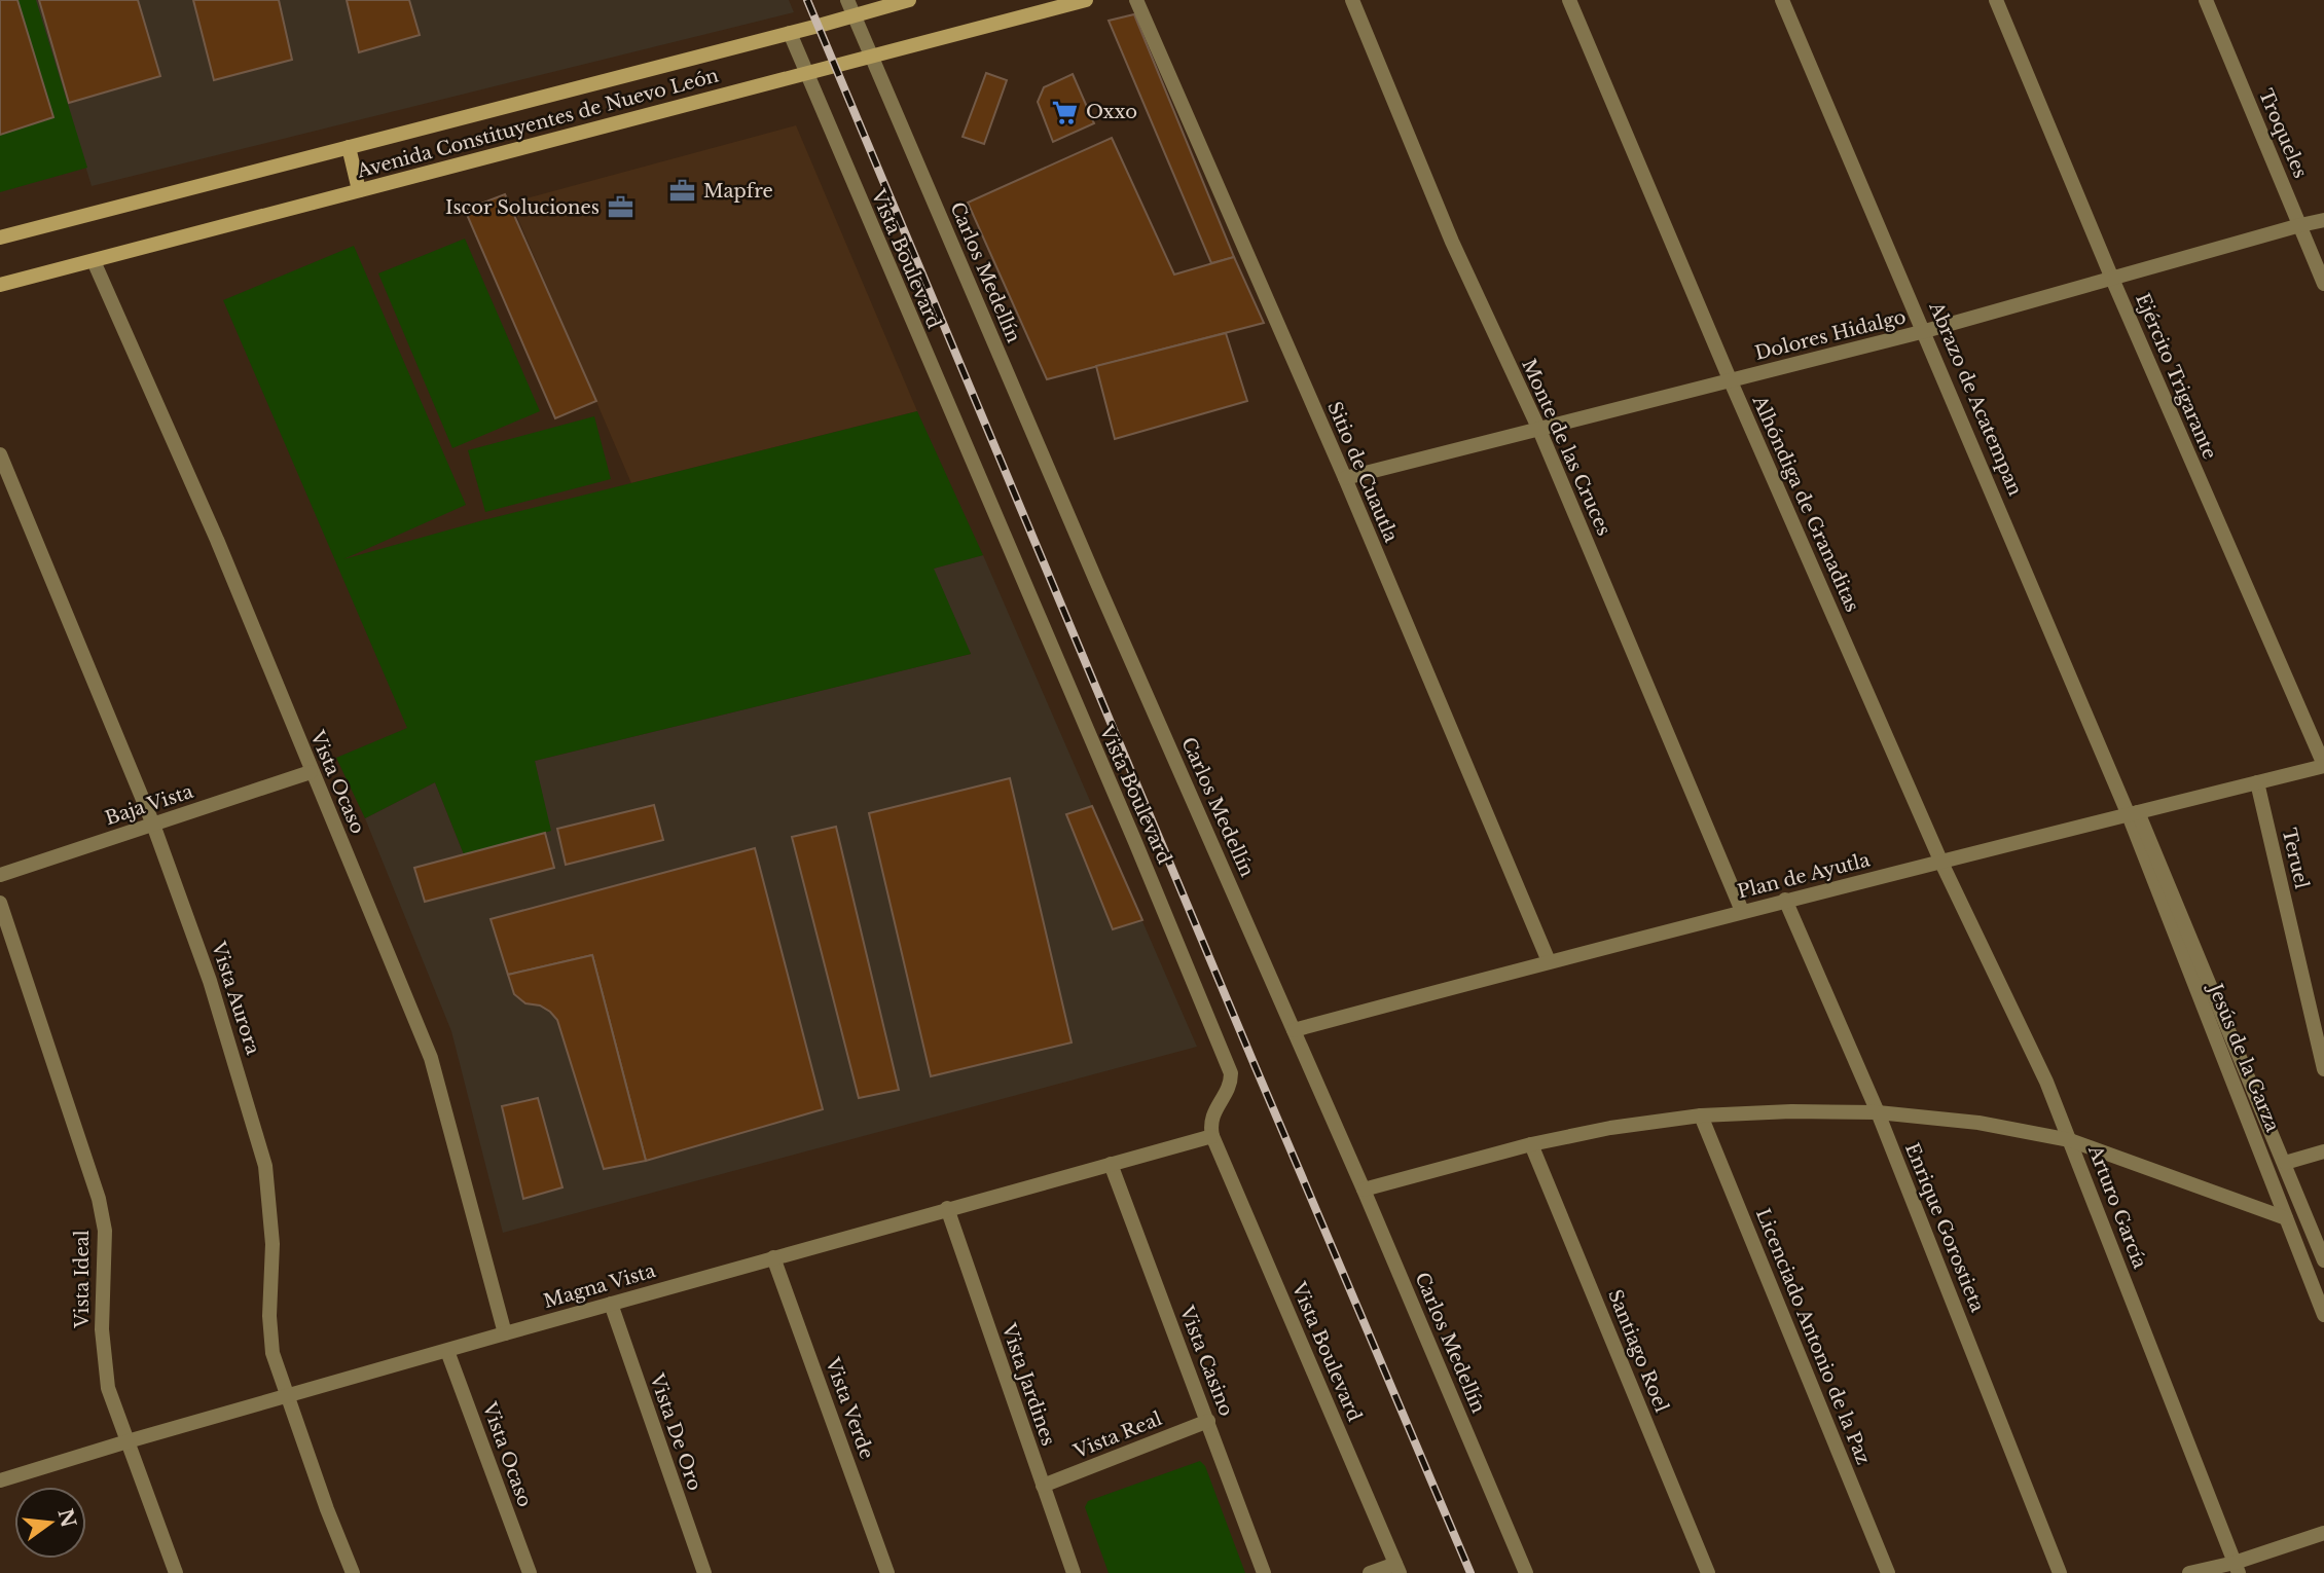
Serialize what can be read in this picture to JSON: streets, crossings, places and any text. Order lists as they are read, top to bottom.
{
  "streets": {
    "main road": ["Avenida Constituyentes de Nuevo León"],
    "street": [
      "Troqueles",
      "Vista Boulevard",
      "Carlos Medellín",
      "Dolores Hidalgo",
      "Ejército Trigarante",
      "Abrazo de Acatempan",
      "Monte de las Cruces",
      "Sitio de Cuautla",
      "Alhóndiga de Granaditas",
      "Vista Ocaso",
      "Baja Vista",
      "Teruel",
      "Plan de Ayutla",
      "Vista Aurora",
      "Jesús de la Garza",
      "Arturo García",
      "Enrique Gorostieta",
      "Vista Ideal",
      "Magna Vista",
      "Licenciado Antonio de la Paz",
      "Santiago Roel",
      "Vista Casino",
      "Vista Jardines",
      "Vista Verde",
      "Vista De Oro",
      "Vista Real"
    ]
  },
  "crossings": [
    ["Avenida Constituyentes de Nuevo León", "Vista Boulevard"],
    ["Avenida Constituyentes de Nuevo León", "Carlos Medellín"],
    ["Avenida Constituyentes de Nuevo León", "Vista Ocaso"],
    ["Troqueles", "Dolores Hidalgo"],
    ["Vista Boulevard", "Magna Vista"],
    ["Carlos Medellín", "Plan de Ayutla"],
    ["Dolores Hidalgo", "Ejército Trigarante"],
    ["Dolores Hidalgo", "Abrazo de Acatempan"],
    ["Dolores Hidalgo", "Monte de las Cruces"],
    ["Dolores Hidalgo", "Sitio de Cuautla"],
    ["Dolores Hidalgo", "Alhóndiga de Granaditas"],
    ["Ejército Trigarante", "Plan de Ayutla"],
    ["Abrazo de Acatempan", "Plan de Ayutla"],
    ["Abrazo de Acatempan", "Jesús de la Garza"],
    ["Monte de las Cruces", "Plan de Ayutla"],
    ["Sitio de Cuautla", "Plan de Ayutla"],
    ["Alhóndiga de Granaditas", "Plan de Ayutla"],
    ["Alhóndiga de Granaditas", "Arturo García"],
    ["Vista Ocaso", "Baja Vista"],
    ["Vista Ocaso", "Magna Vista"],
    ["Baja Vista", "Vista Aurora"],
    ["Teruel", "Plan de Ayutla"],
    ["Plan de Ayutla", "Jesús de la Garza"],
    ["Plan de Ayutla", "Arturo García"],
    ["Plan de Ayutla", "Enrique Gorostieta"],
    ["Vista Aurora", "Magna Vista"],
    ["Vista Ideal", "Magna Vista"],
    ["Magna Vista", "Vista Casino"],
    ["Magna Vista", "Vista Jardines"],
    ["Magna Vista", "Vista Verde"],
    ["Magna Vista", "Vista De Oro"],
    ["Vista Casino", "Vista Real"],
    ["Vista Jardines", "Vista Real"]
  ],
  "places": {
    "supermarket": ["Oxxo"],
    "office": ["Mapfre", "Iscor Soluciones"]
  },
  "north": "right"
}
